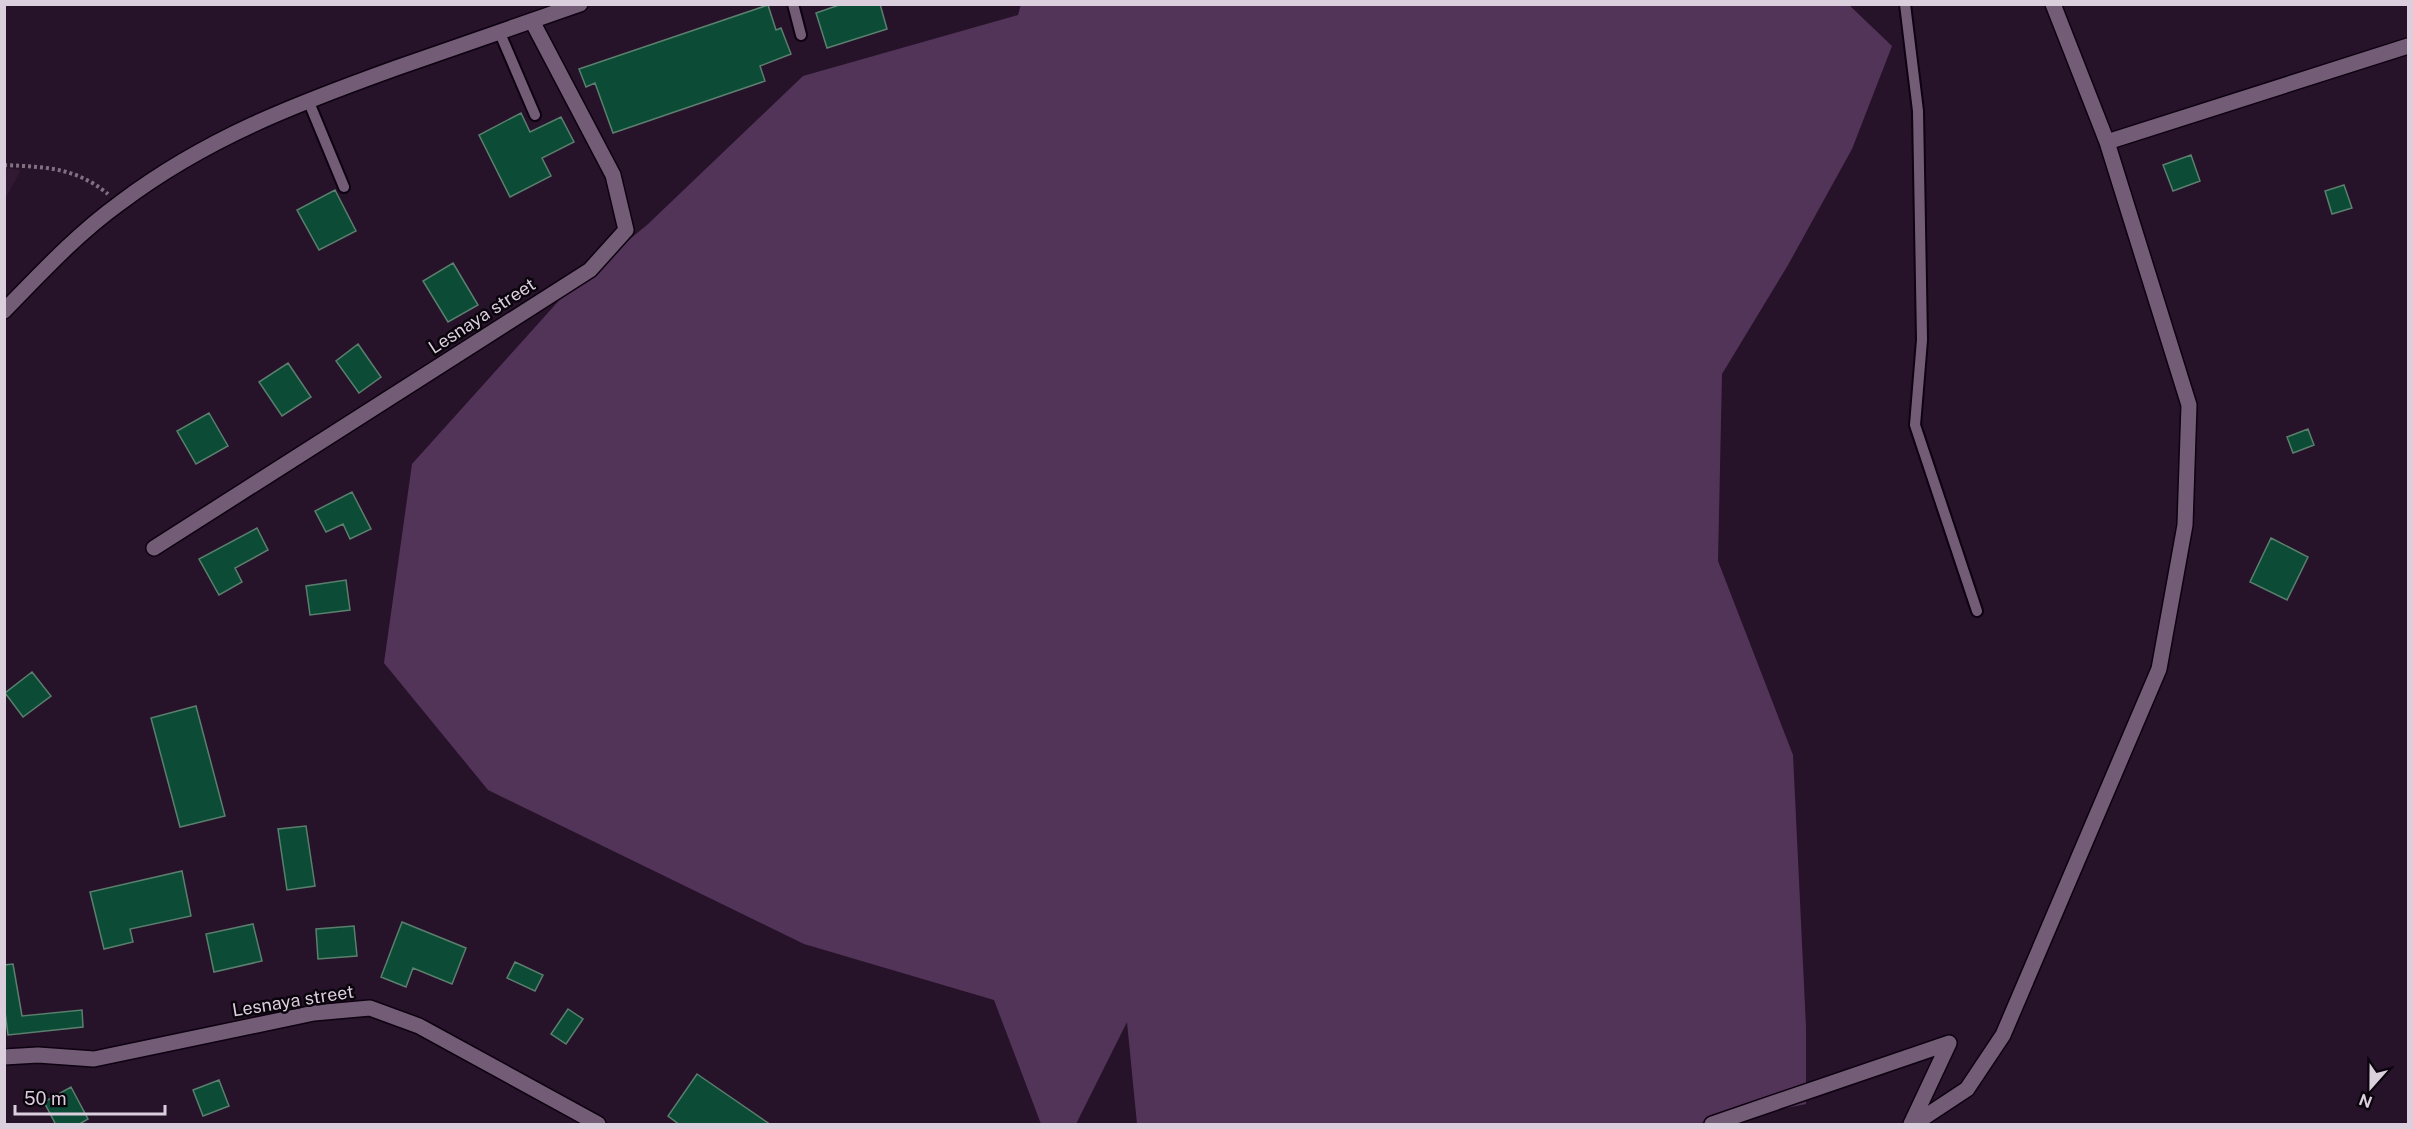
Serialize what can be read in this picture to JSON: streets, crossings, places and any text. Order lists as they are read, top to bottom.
{
  "streets": {
    "street": ["Lesnaya street"]
  },
  "scale_bar": "50 m",
  "north": "bottom"
}
